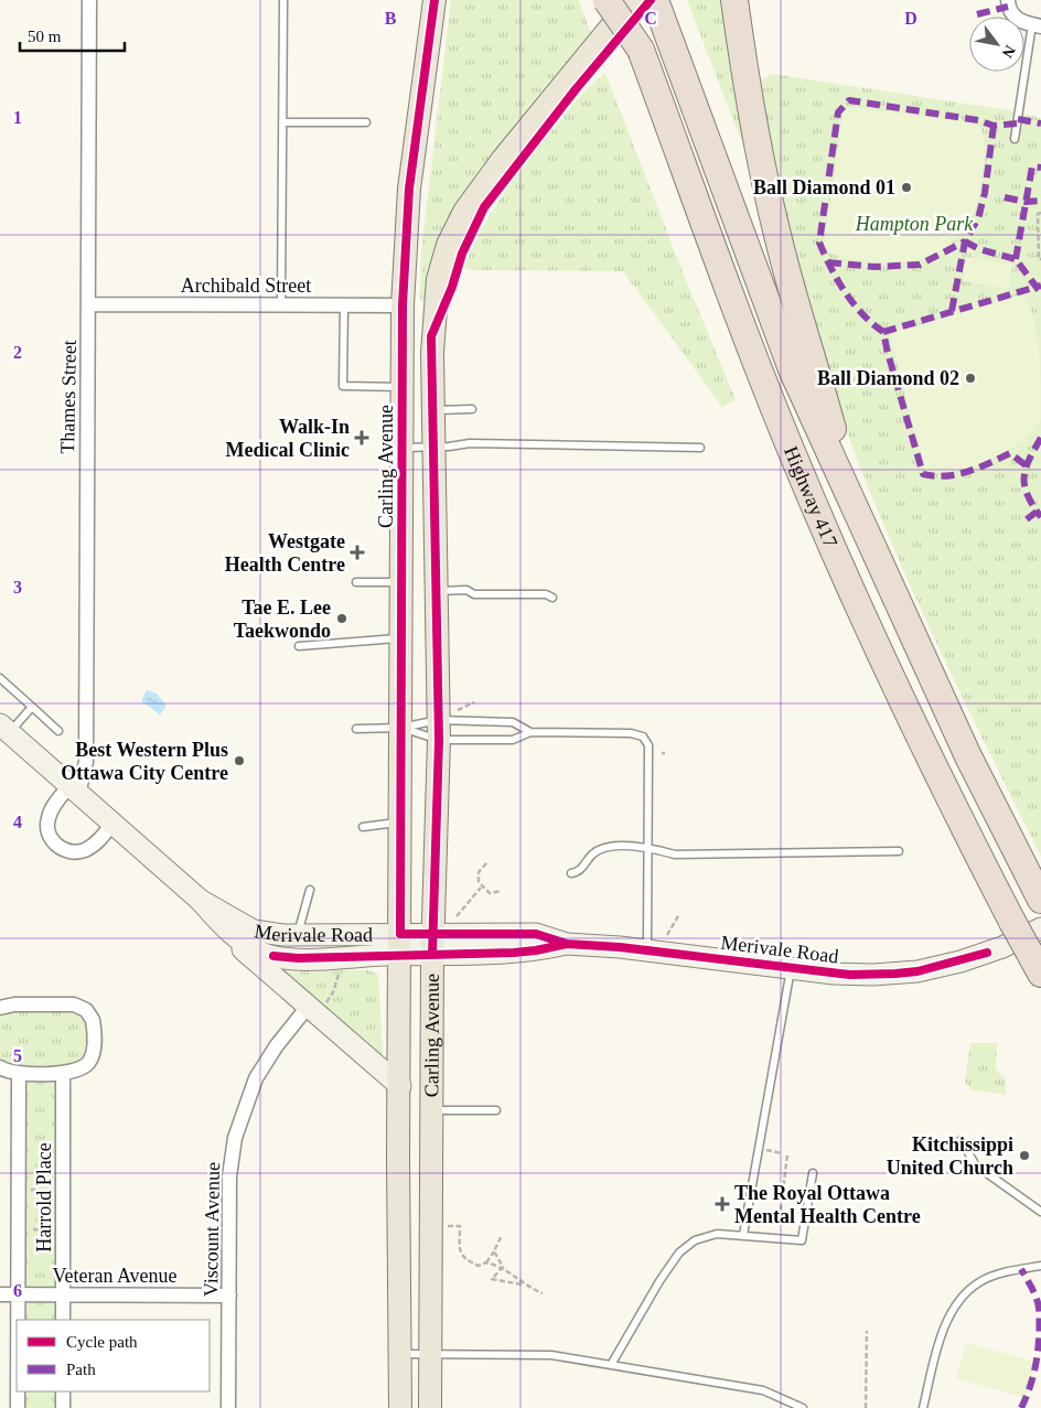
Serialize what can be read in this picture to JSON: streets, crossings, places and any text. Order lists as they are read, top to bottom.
{
  "streets": {
    "highway": ["Highway 417"],
    "main road": ["Carling Avenue", "Merivale Road"],
    "street": [
      "Archibald Street",
      "Thames Street",
      "Harrold Place",
      "Viscount Avenue",
      "Veteran Avenue"
    ]
  },
  "crossings": [
    ["Archibald Street", "Thames Street"],
    ["Archibald Street", "Carling Avenue"],
    ["Thames Street", "Merivale Road"],
    ["Carling Avenue", "Merivale Road"],
    ["Harrold Place", "Veteran Avenue"],
    ["Viscount Avenue", "Veteran Avenue"]
  ],
  "parks": ["Hampton Park"],
  "places": {
    "other": [
      "Ball Diamond 01",
      "Ball Diamond 02",
      "Tae E. Lee Taekwondo",
      "Best Western Plus Ottawa City Centre",
      "Kitchissippi United Church"
    ],
    "health": ["Walk-In Medical Clinic", "Westgate Health Centre", "The Royal Ottawa Mental Health Centre"]
  },
  "legend": ["Cycle path", "Path"],
  "scale_bar": "50 m",
  "north": "bottom right",
  "grid": {
    "columns": ["B", "C", "D"],
    "rows": [
      "1",
      "2",
      "3",
      "4",
      "5",
      "6"
    ]
  }
}
